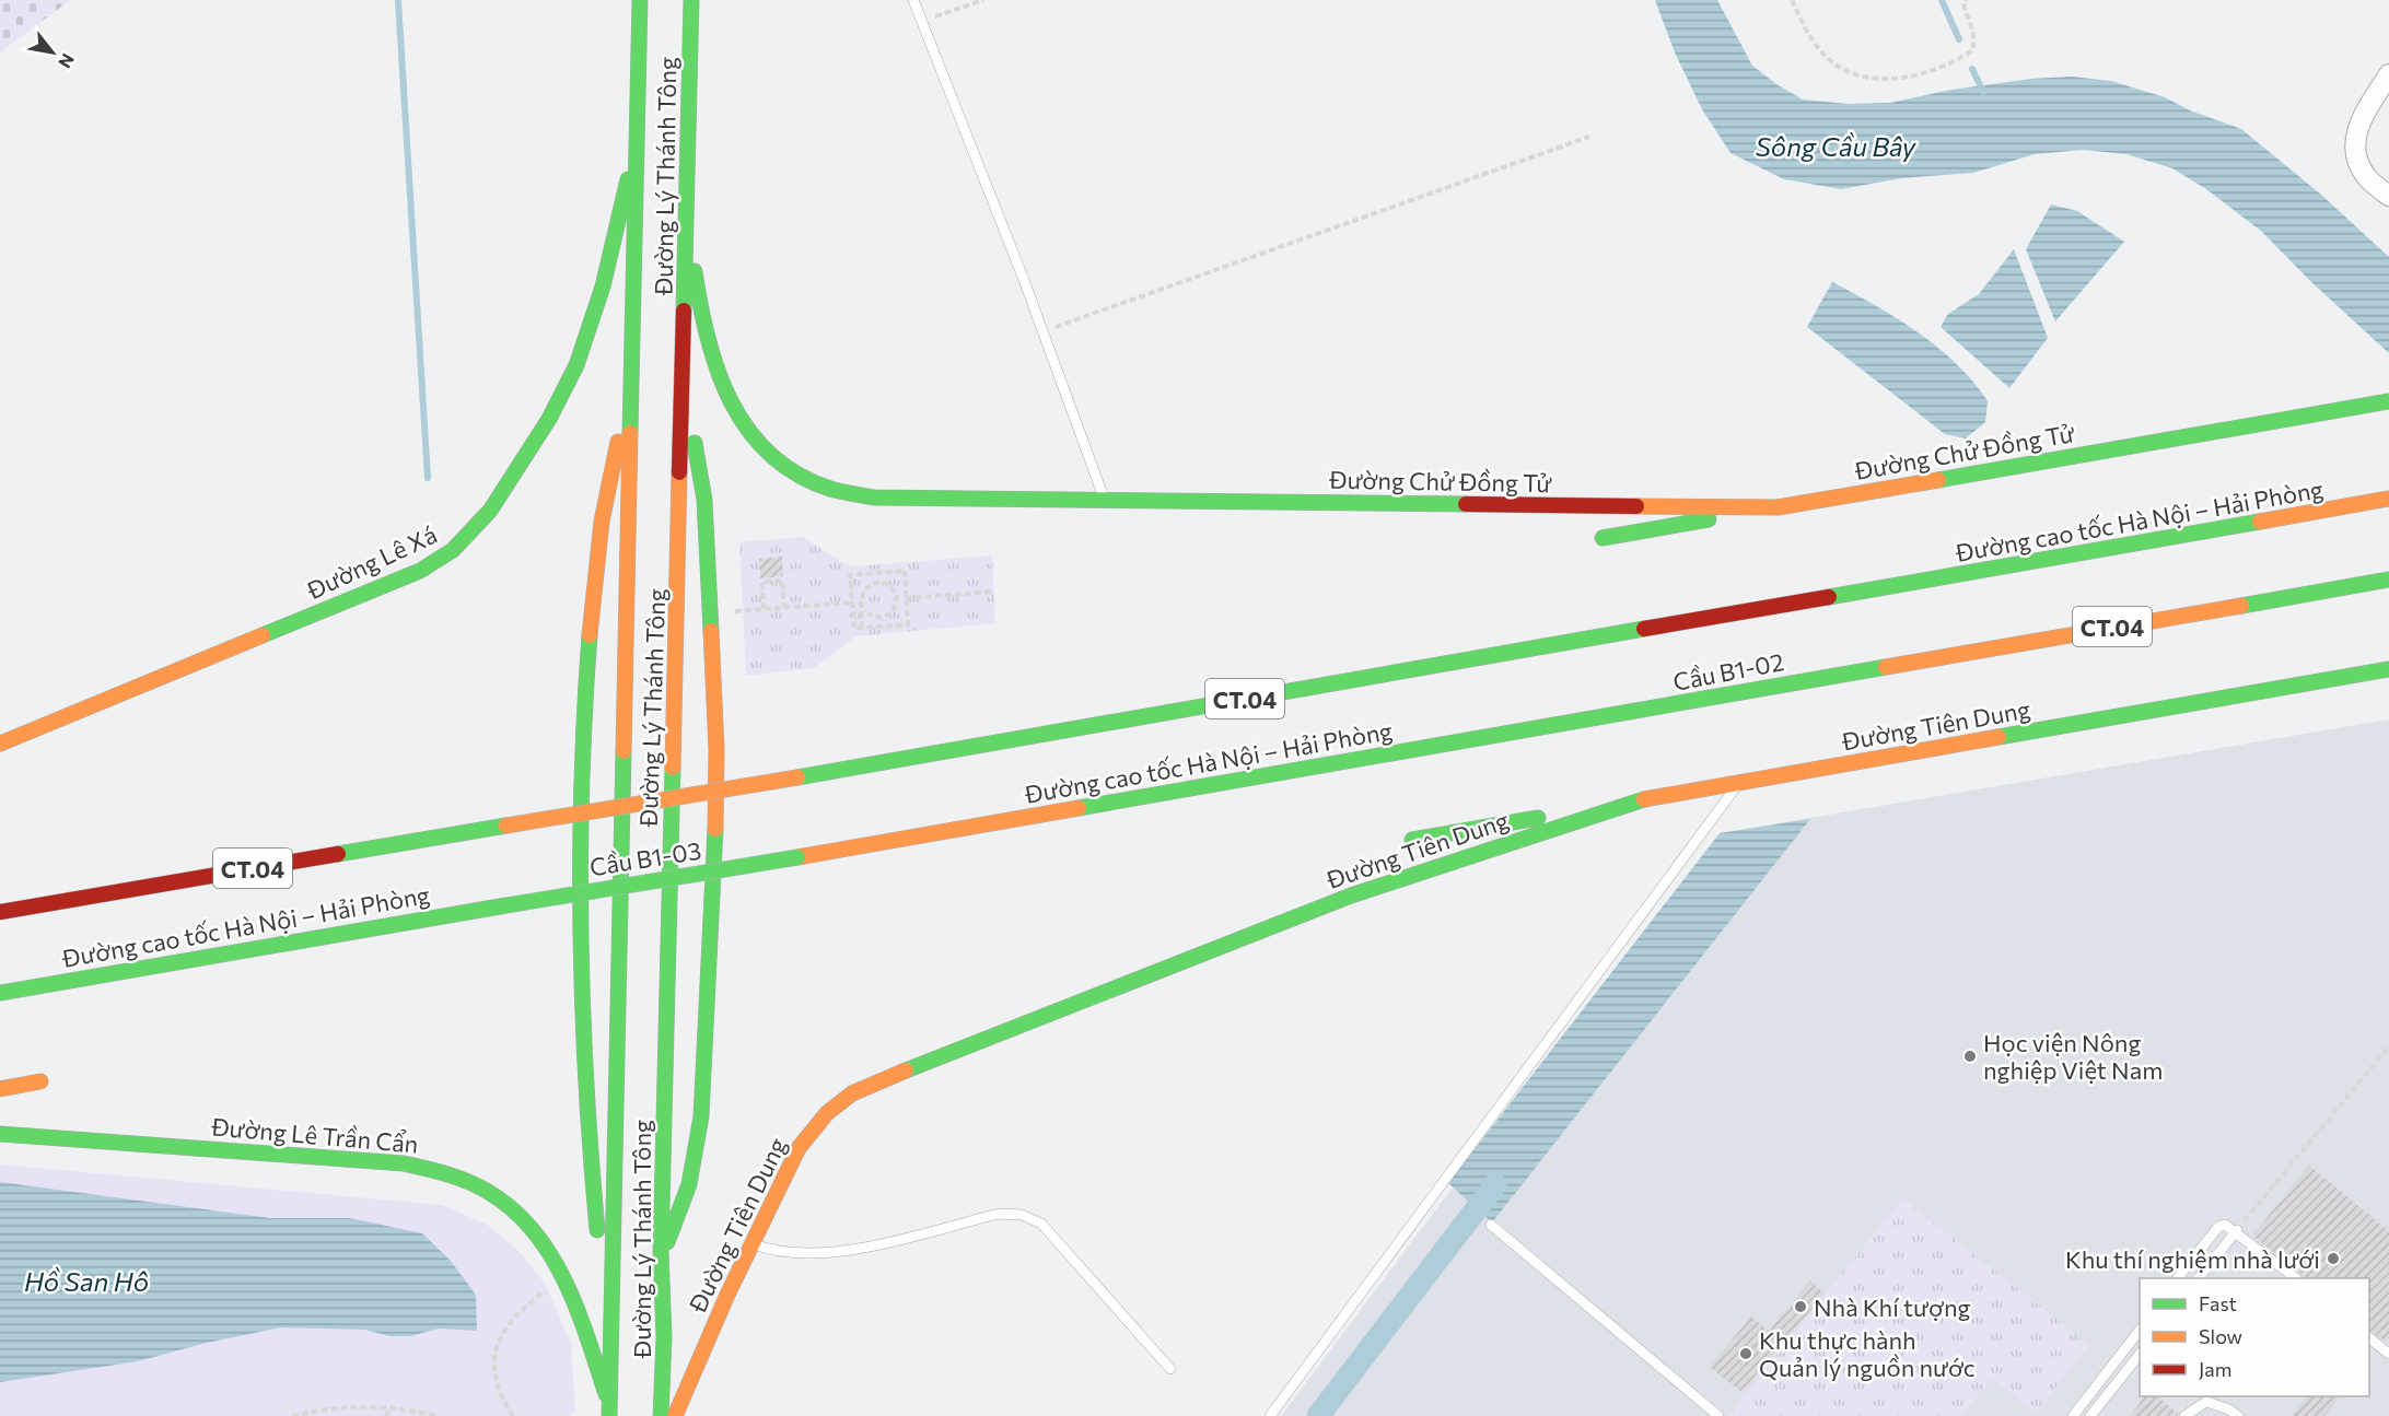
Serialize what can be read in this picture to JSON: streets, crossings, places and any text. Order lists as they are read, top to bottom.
{
  "streets": {
    "main road": [
      "Đường Lý Thánh Tông",
      "Đường Chử Đồng Tử",
      "Đường cao tốc Hà Nội – Hải Phòng",
      "Đường Lê Xá",
      "CT.04",
      "Cầu B1-02",
      "Đường Tiên Dung",
      "Cầu B1-03",
      "Đường Lê Trần Cẩn"
    ]
  },
  "crossings": [
    ["Đường Lý Thánh Tông", "Đường Chử Đồng Tử"],
    ["Đường Lý Thánh Tông", "Đường Lê Xá"],
    ["Đường Lý Thánh Tông", "Đường Lê Trần Cẩn"],
    ["Đường cao tốc Hà Nội – Hải Phòng", "Cầu B1-02"],
    ["Đường cao tốc Hà Nội – Hải Phòng", "Cầu B1-03"]
  ],
  "water": ["Sông Cầu Bây", "Hồ San Hô"],
  "places": [
    "Học viện Nông nghiệp Việt Nam",
    "Khu thí nghiệm nhà lưới",
    "Nhà Khí tượng",
    "Khu thực hành Quản lý nguồn nước"
  ],
  "legend": ["Fast", "Slow", "Jam"],
  "north": "bottom right"
}
